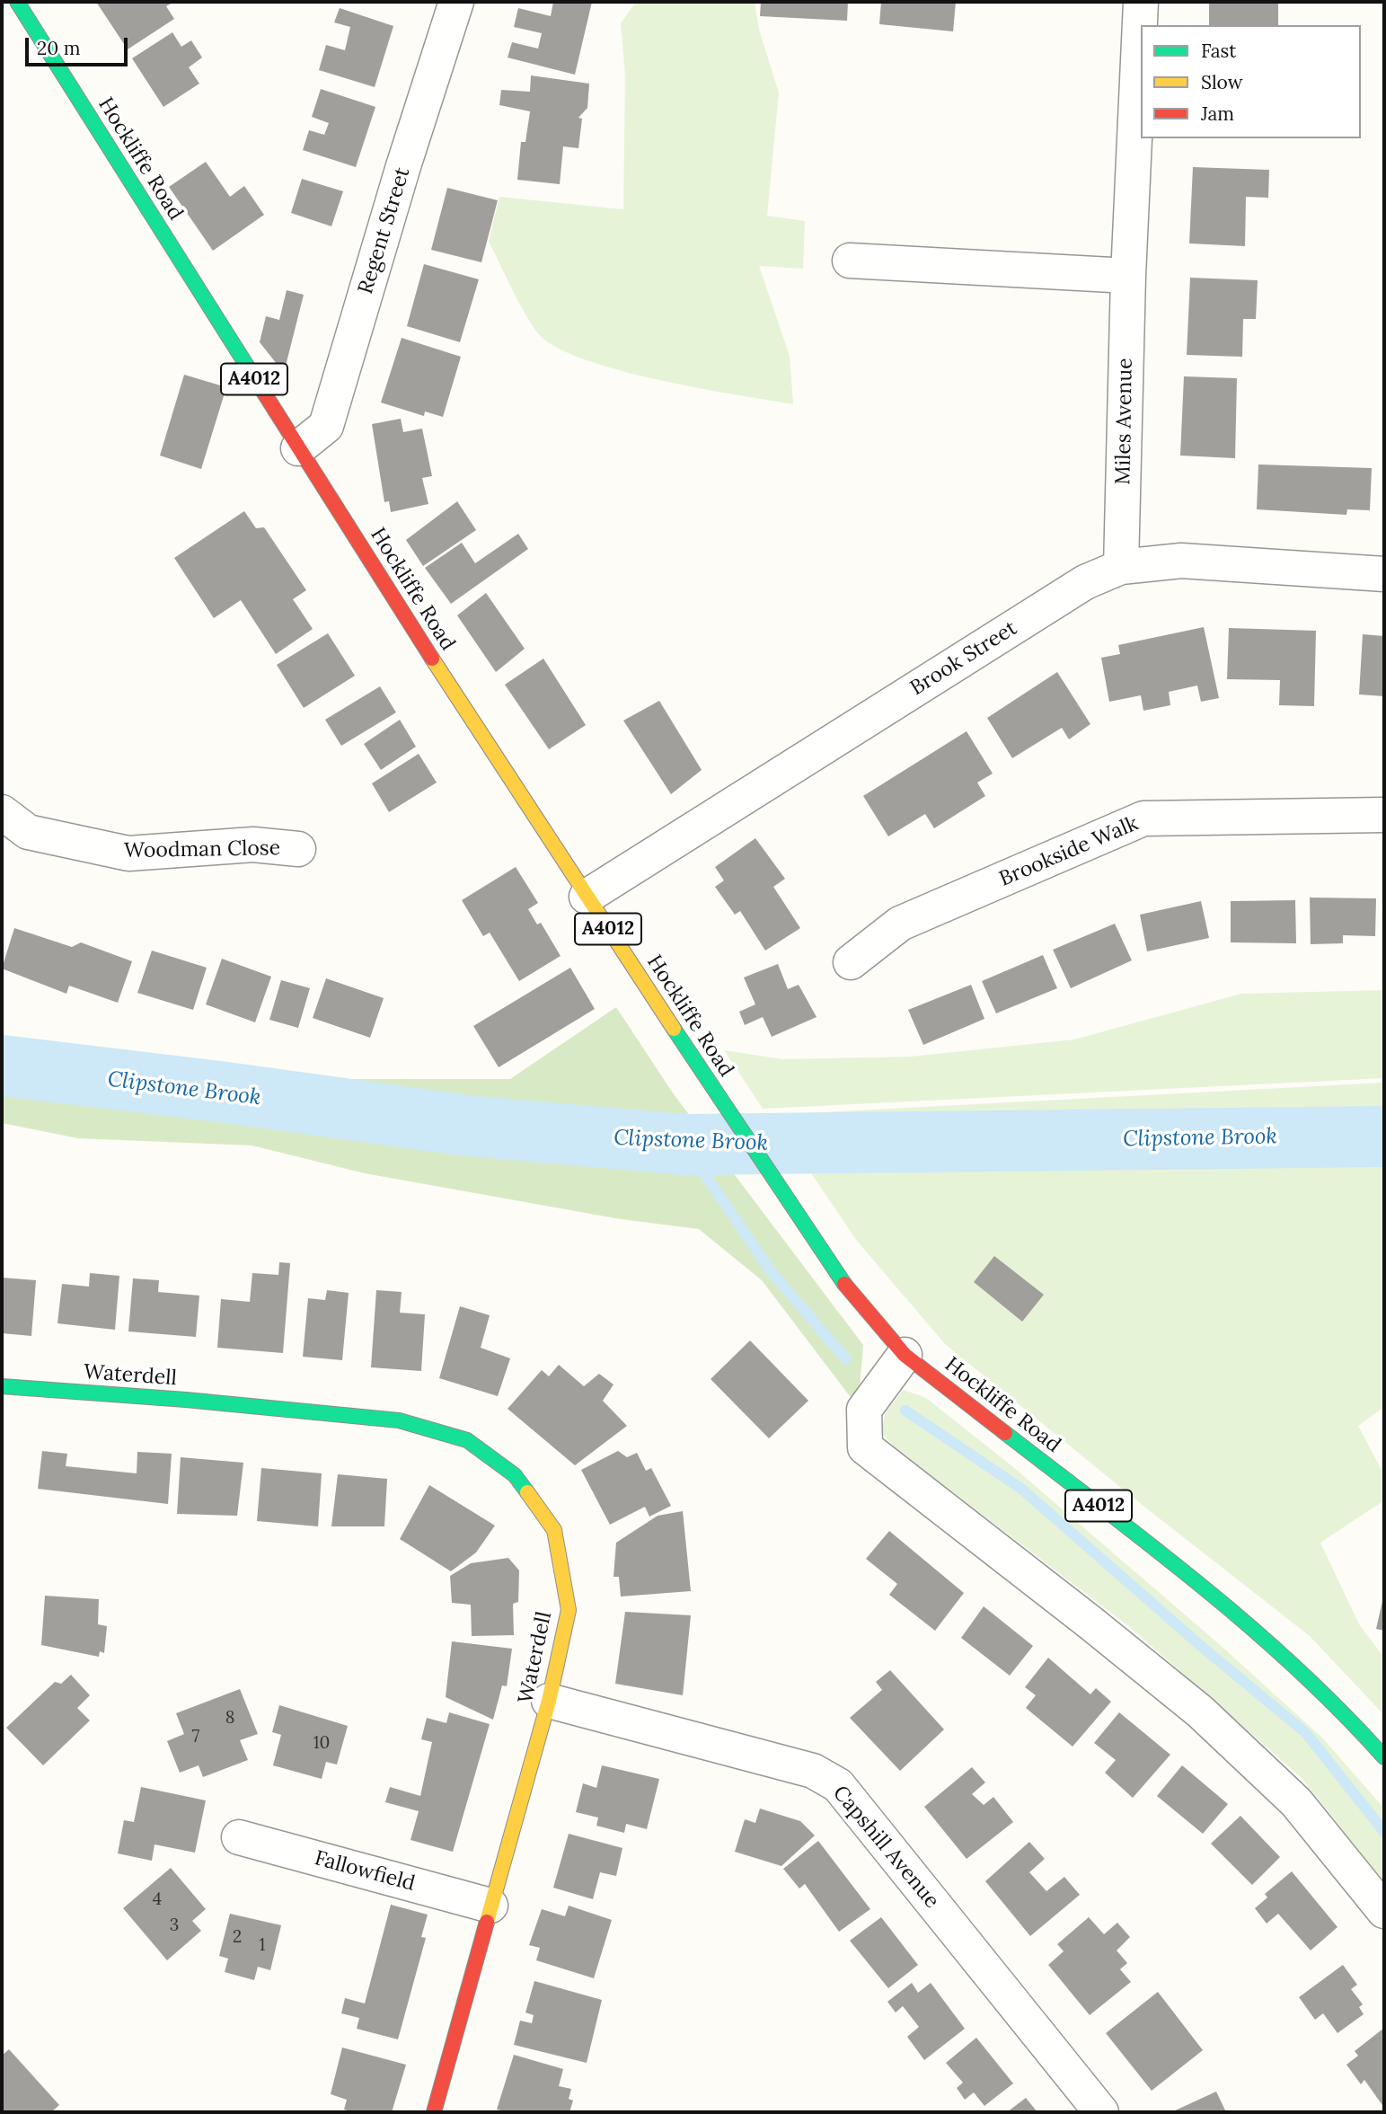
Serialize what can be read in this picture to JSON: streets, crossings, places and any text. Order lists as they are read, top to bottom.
{
  "streets": {
    "main road": ["Hockliffe Road", "A4012", "Waterdell"],
    "street": [
      "Regent Street",
      "Miles Avenue",
      "Brook Street",
      "Woodman Close",
      "Brookside Walk",
      "Capshill Avenue",
      "Fallowfield"
    ]
  },
  "crossings": [
    ["Hockliffe Road", "Regent Street"],
    ["Hockliffe Road", "Brook Street"],
    ["Miles Avenue", "Brook Street"],
    ["Waterdell", "Capshill Avenue"],
    ["Waterdell", "Fallowfield"]
  ],
  "water": ["Clipstone Brook"],
  "house_numbers": [
    "8",
    "7",
    "10",
    "4",
    "3",
    "2",
    "1"
  ],
  "legend": ["Fast", "Slow", "Jam"],
  "scale_bar": "20 m"
}
